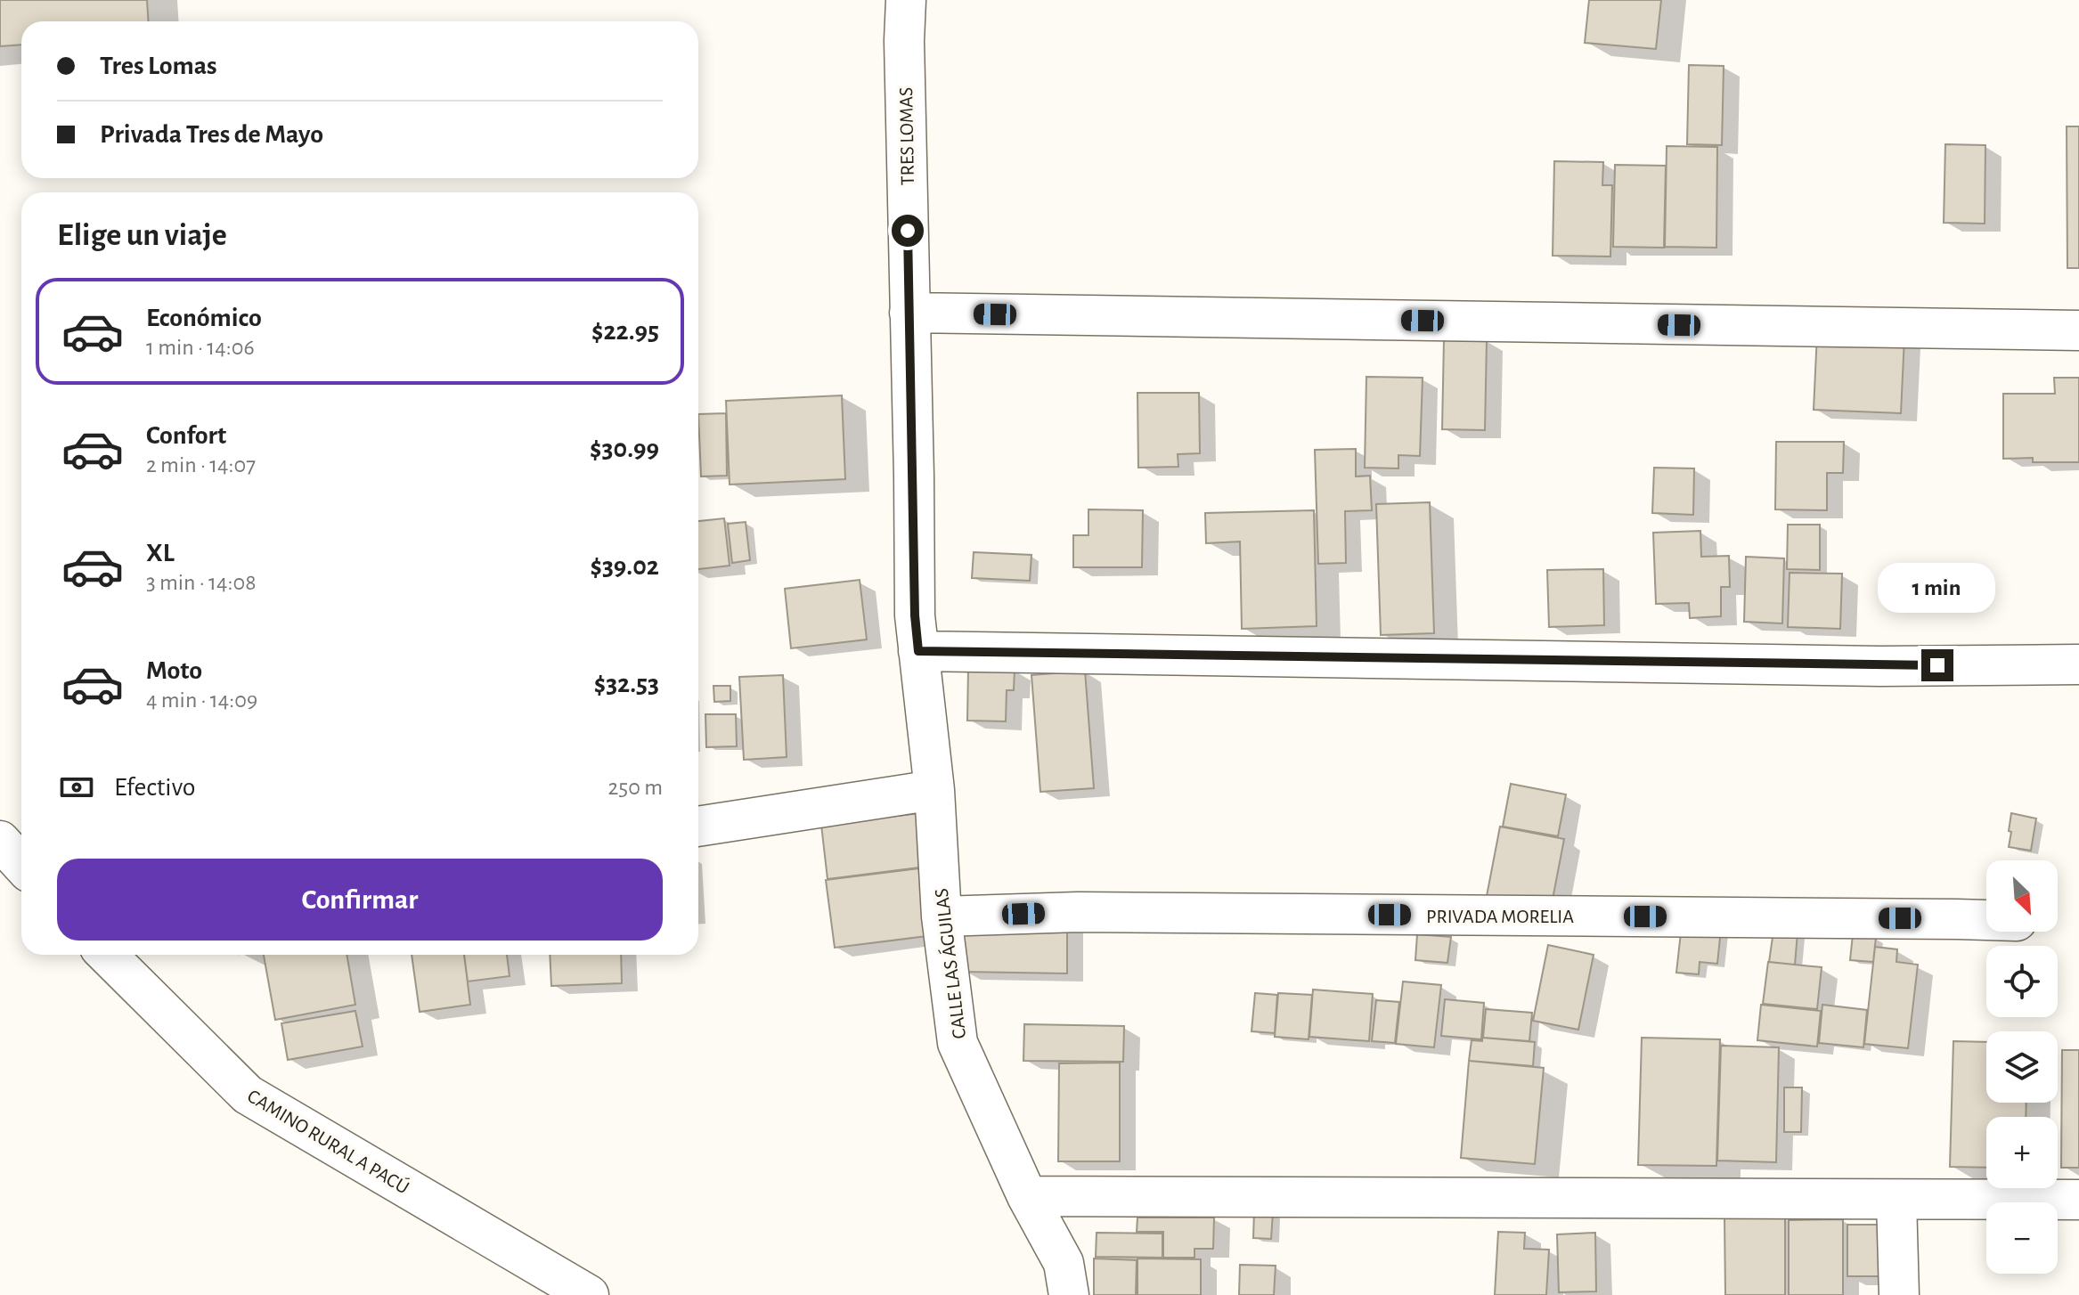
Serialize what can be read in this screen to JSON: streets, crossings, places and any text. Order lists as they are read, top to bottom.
{
  "streets": {
    "street": [
      "TRES LOMAS",
      "PRIVADA MORELIA",
      "CALLE LAS ÁGUILAS",
      "CAMINO RURAL A PACÚ"
    ]
  },
  "crossings": [
    ["TRES LOMAS", "CALLE LAS ÁGUILAS"],
    ["PRIVADA MORELIA", "CALLE LAS ÁGUILAS"]
  ],
  "north": "bottom right",
  "page": {
    "banner": ["Tres Lomas", "Privada Tres de Mayo"],
    "heading": "Elige un viaje",
    "list": [
      {
        "name": "Económico",
        "note": "1 min · 14:06",
        "value": "$22.95"
      },
      {
        "name": "Confort",
        "note": "2 min · 14:07",
        "value": "$30.99"
      },
      {
        "name": "XL",
        "note": "3 min · 14:08",
        "value": "$39.02"
      },
      {
        "name": "Moto",
        "note": "4 min · 14:09",
        "value": "$32.53"
      }
    ],
    "bubble": "1 min",
    "pay": ["Efectivo", "250 m"],
    "buttons": "Confirmar",
    "map_buttons": ["+", "−"]
  }
}
